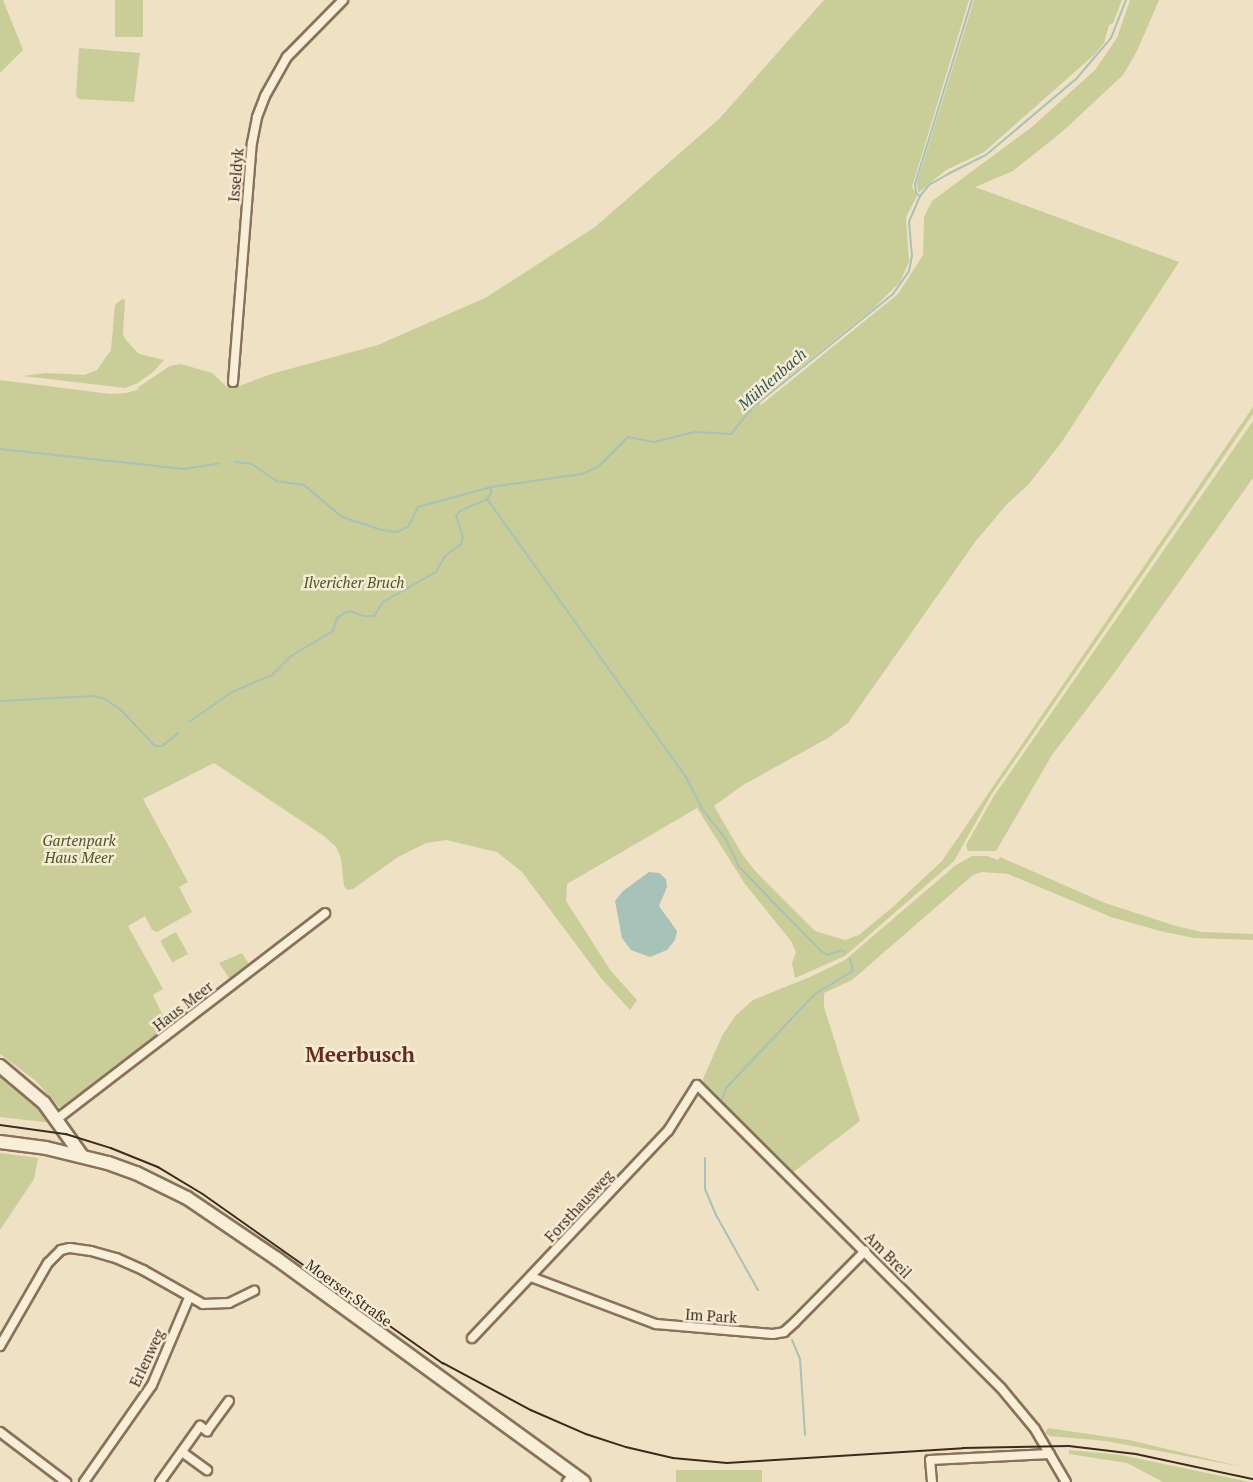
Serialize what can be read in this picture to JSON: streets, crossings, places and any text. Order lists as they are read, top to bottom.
{
  "streets": {
    "main road": ["Moerser Straße"],
    "street": [
      "Isseldyk",
      "Haus Meer",
      "Forsthausweg",
      "Am Breil",
      "Im Park",
      "Erlenweg"
    ]
  },
  "crossings": [
    ["Forsthausweg", "Am Breil"],
    ["Forsthausweg", "Im Park"],
    ["Am Breil", "Im Park"]
  ],
  "districts": ["Meerbusch"],
  "water": ["Mühlenbach"],
  "parks": ["Ilvericher Bruch", "Gartenpark Haus Meer"]
}
